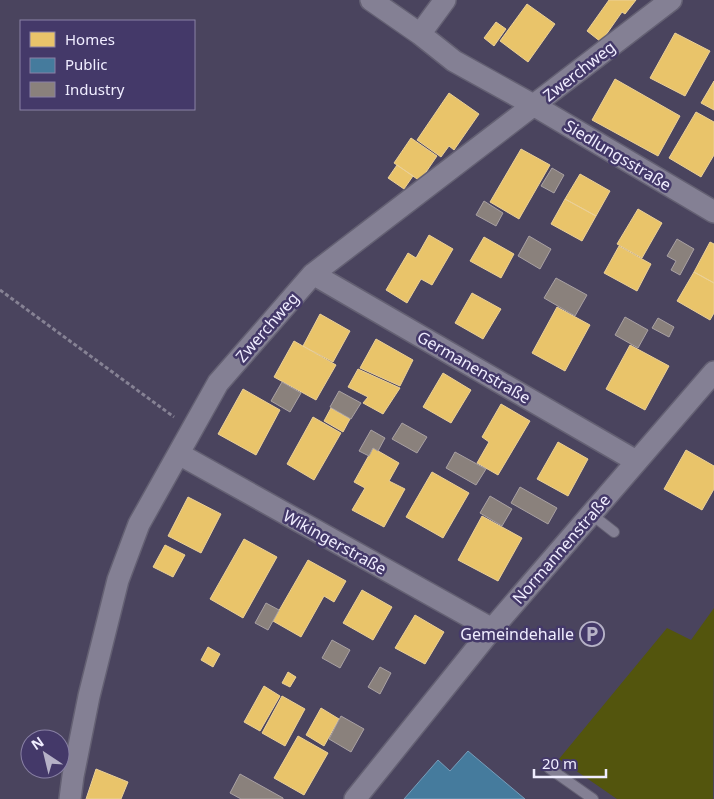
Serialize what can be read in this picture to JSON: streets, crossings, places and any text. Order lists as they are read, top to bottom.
{
  "streets": {
    "street": [
      "Zwerchweg",
      "Siedlungsstraße",
      "Germanenstraße",
      "Wikingerstraße",
      "Normannenstraße"
    ]
  },
  "crossings": [
    ["Zwerchweg", "Siedlungsstraße"],
    ["Zwerchweg", "Germanenstraße"],
    ["Zwerchweg", "Wikingerstraße"],
    ["Germanenstraße", "Normannenstraße"],
    ["Wikingerstraße", "Normannenstraße"]
  ],
  "places": {
    "parking": ["Gemeindehalle"]
  },
  "legend": ["Homes", "Public", "Industry"],
  "scale_bar": "20 m",
  "north": "top left"
}
